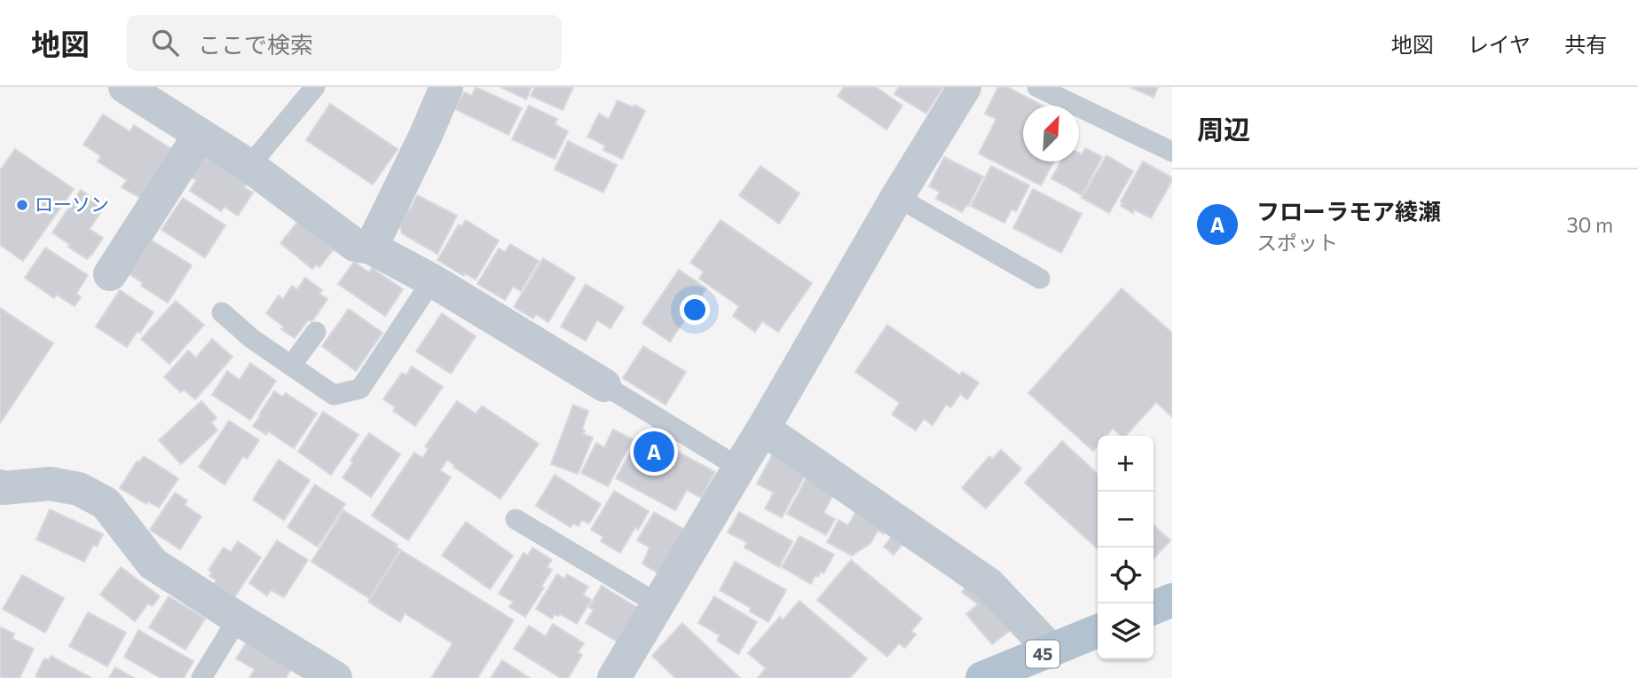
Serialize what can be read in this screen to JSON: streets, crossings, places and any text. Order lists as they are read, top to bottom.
{
  "streets": {
    "main road": ["45"]
  },
  "places": ["ローソン"],
  "north": "top right",
  "page": {
    "header": "地図",
    "search": "ここで検索",
    "nav": ["地図", "レイヤ", "共有"],
    "heading": "周辺",
    "list": [
      {
        "mark": "A",
        "name": "フローラモア綾瀬",
        "note": "スポット",
        "value": "30 m"
      }
    ],
    "pins": "A",
    "map_buttons": ["+", "−"]
  }
}
